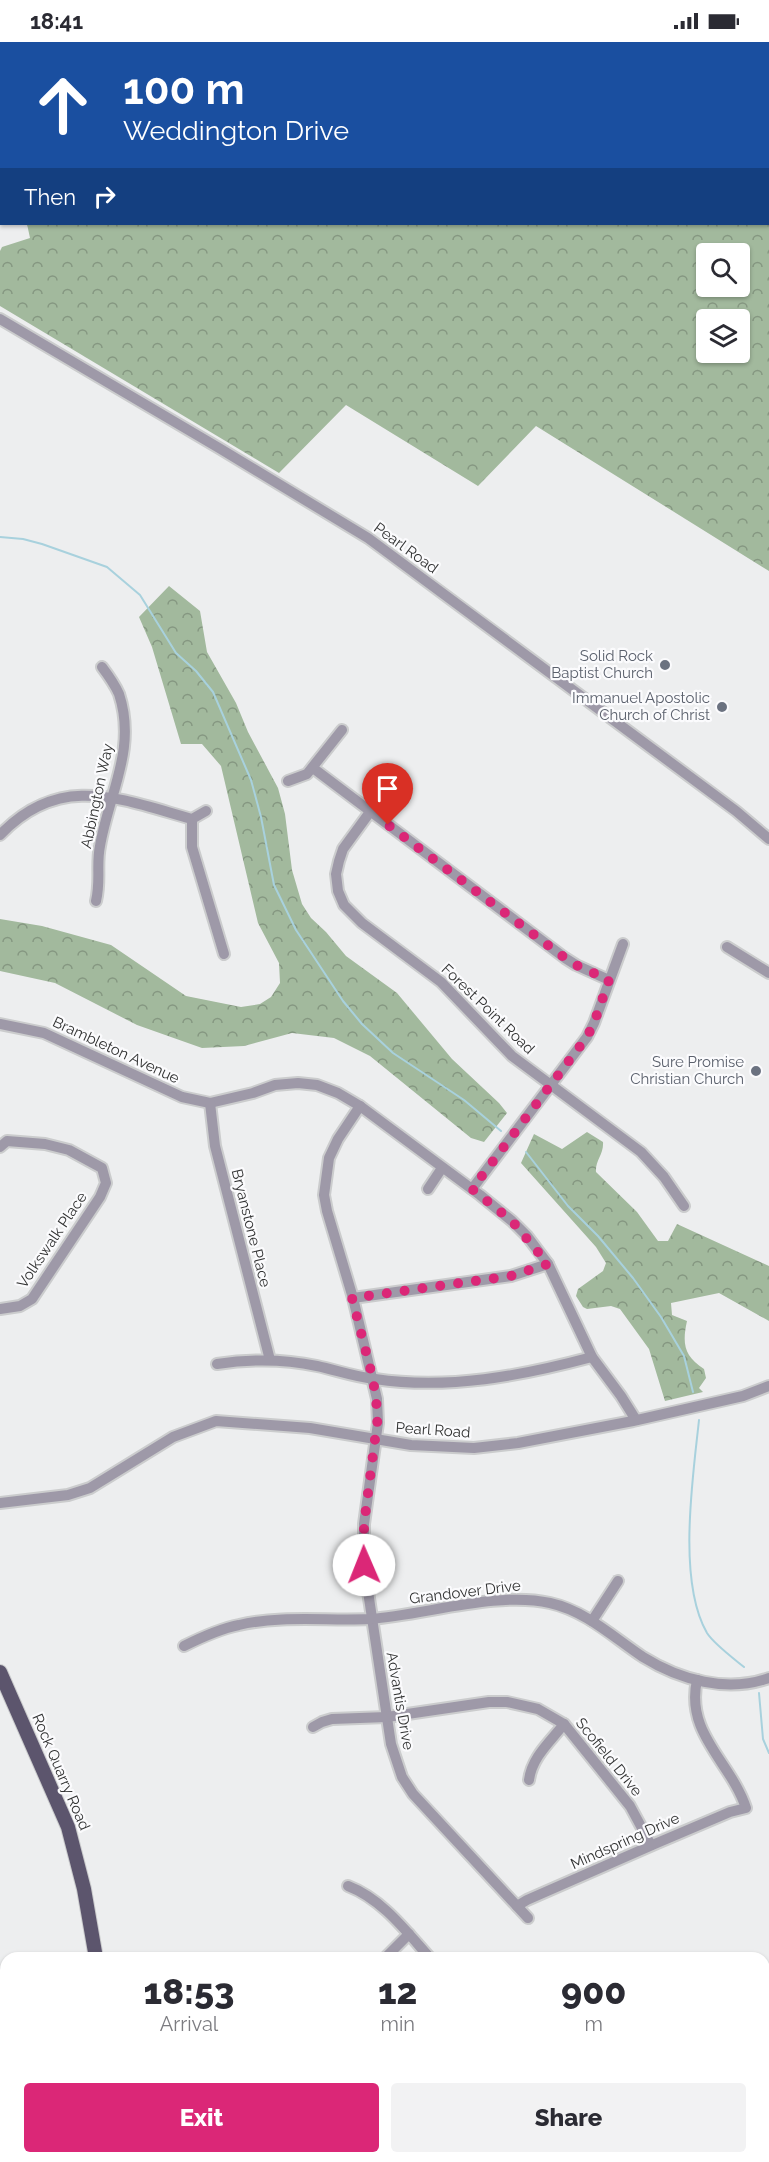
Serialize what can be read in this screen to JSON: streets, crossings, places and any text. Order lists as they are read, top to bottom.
{
  "streets": {
    "main road": ["Rock Quarry Road"],
    "street": [
      "Pearl Road",
      "Abbington Way",
      "Forest Point Road",
      "Brambleton Avenue",
      "Bryanstone Place",
      "Volkswalk Place",
      "Grandover Drive",
      "Advantis Drive",
      "Scofield Drive",
      "Mindspring Drive"
    ]
  },
  "crossings": [
    ["Pearl Road", "Brambleton Avenue"],
    ["Pearl Road", "Advantis Drive"],
    ["Brambleton Avenue", "Bryanstone Place"],
    ["Brambleton Avenue", "Advantis Drive"],
    ["Grandover Drive", "Advantis Drive"],
    ["Grandover Drive", "Mindspring Drive"],
    ["Advantis Drive", "Scofield Drive"],
    ["Advantis Drive", "Mindspring Drive"],
    ["Scofield Drive", "Mindspring Drive"]
  ],
  "places": ["Solid Rock Baptist Church", "Immanuel Apostolic Church of Christ", "Sure Promise Christian Church"],
  "page": {
    "status": "18:41",
    "turn": ["100 m", "Weddington Drive"],
    "then": "Then",
    "eta": [
      "18:53",
      "Arrival",
      "12",
      "min",
      "900",
      "m"
    ],
    "buttons": ["Exit", "Share"]
  }
}
